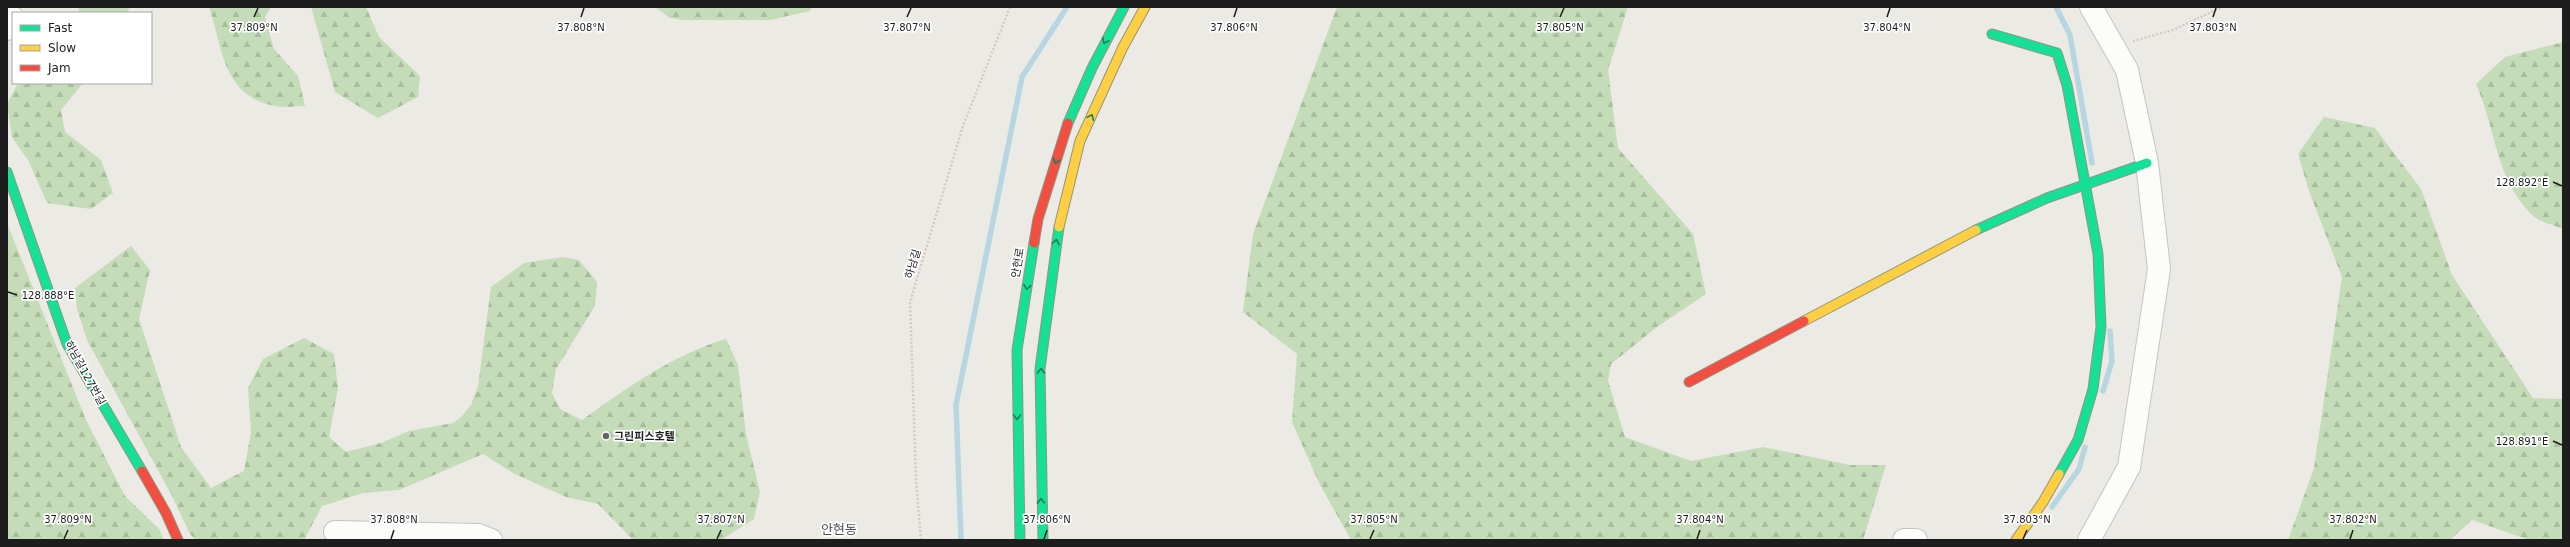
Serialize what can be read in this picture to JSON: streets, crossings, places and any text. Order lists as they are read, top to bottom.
{
  "streets": {
    "street": ["안현로", "하남길127번길"],
    "path": ["하남길"]
  },
  "districts": ["안현동"],
  "places": ["그린피스호텔"],
  "legend": ["Fast", "Slow", "Jam"],
  "coordinates": [
    "37.809°N",
    "37.808°N",
    "37.807°N",
    "37.806°N",
    "37.805°N",
    "37.804°N",
    "37.803°N",
    "128.892°E",
    "128.888°E",
    "128.891°E",
    "37.802°N"
  ]
}
